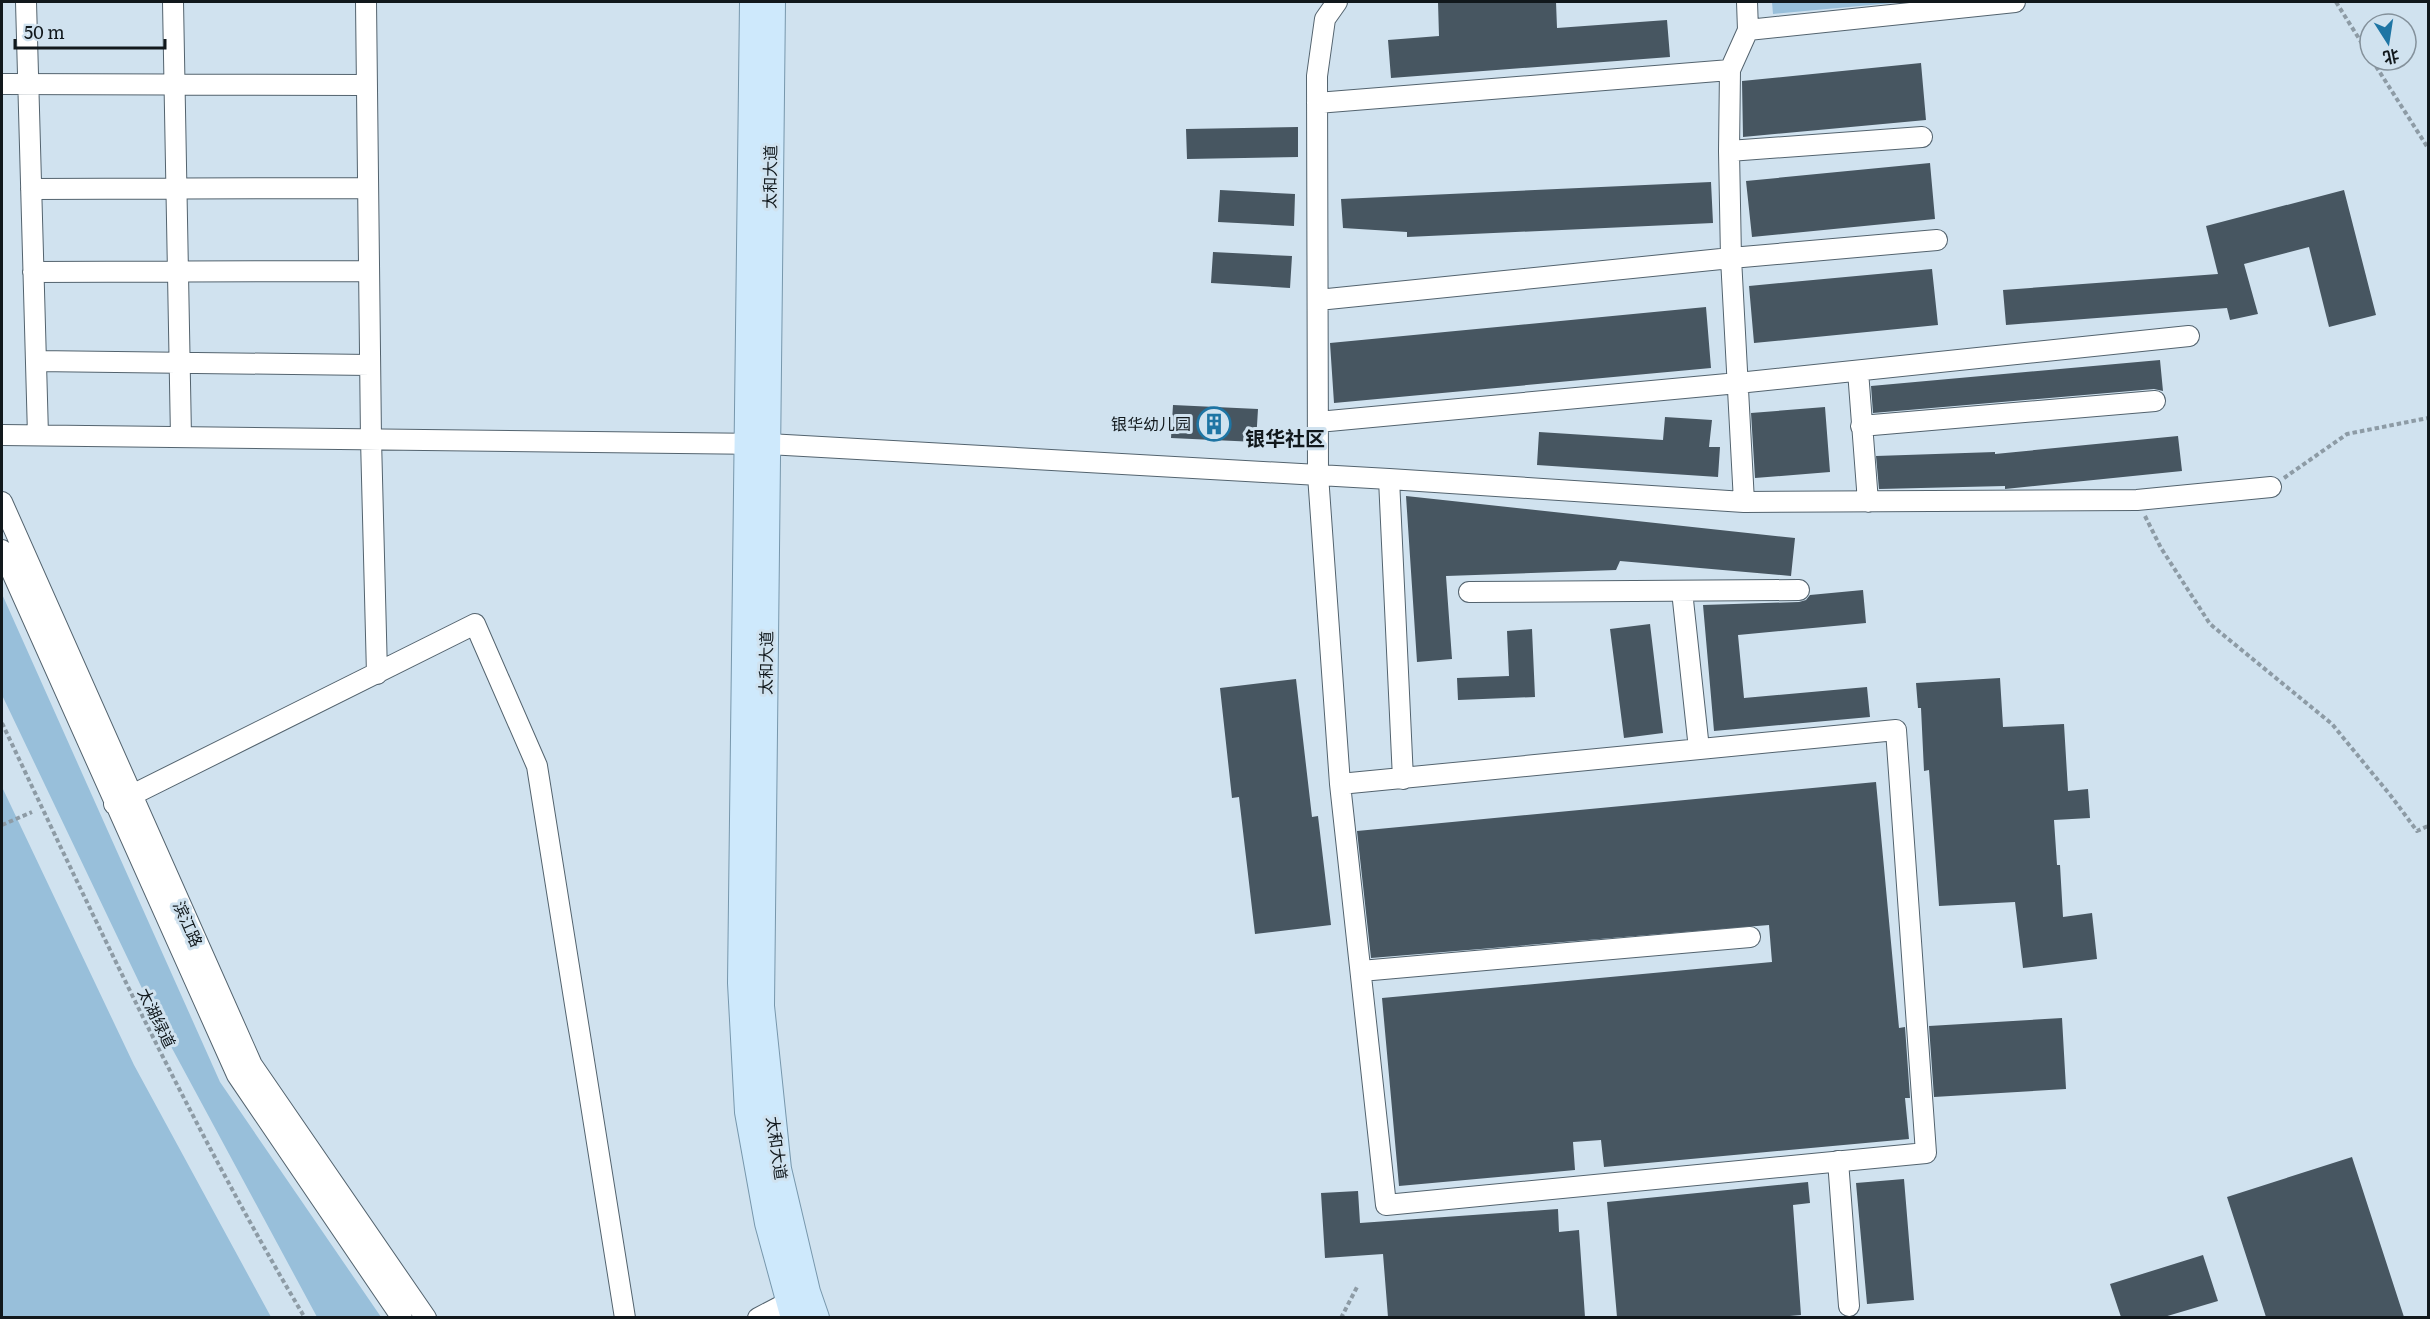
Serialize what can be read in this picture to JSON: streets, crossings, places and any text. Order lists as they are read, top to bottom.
{
  "streets": {
    "main road": ["太和大道"],
    "street": ["滨江路"],
    "path": ["太湖绿道"]
  },
  "districts": ["银华社区"],
  "places": {
    "building": ["银华幼儿园"]
  },
  "scale_bar": "50 m",
  "north": "bottom"
}
